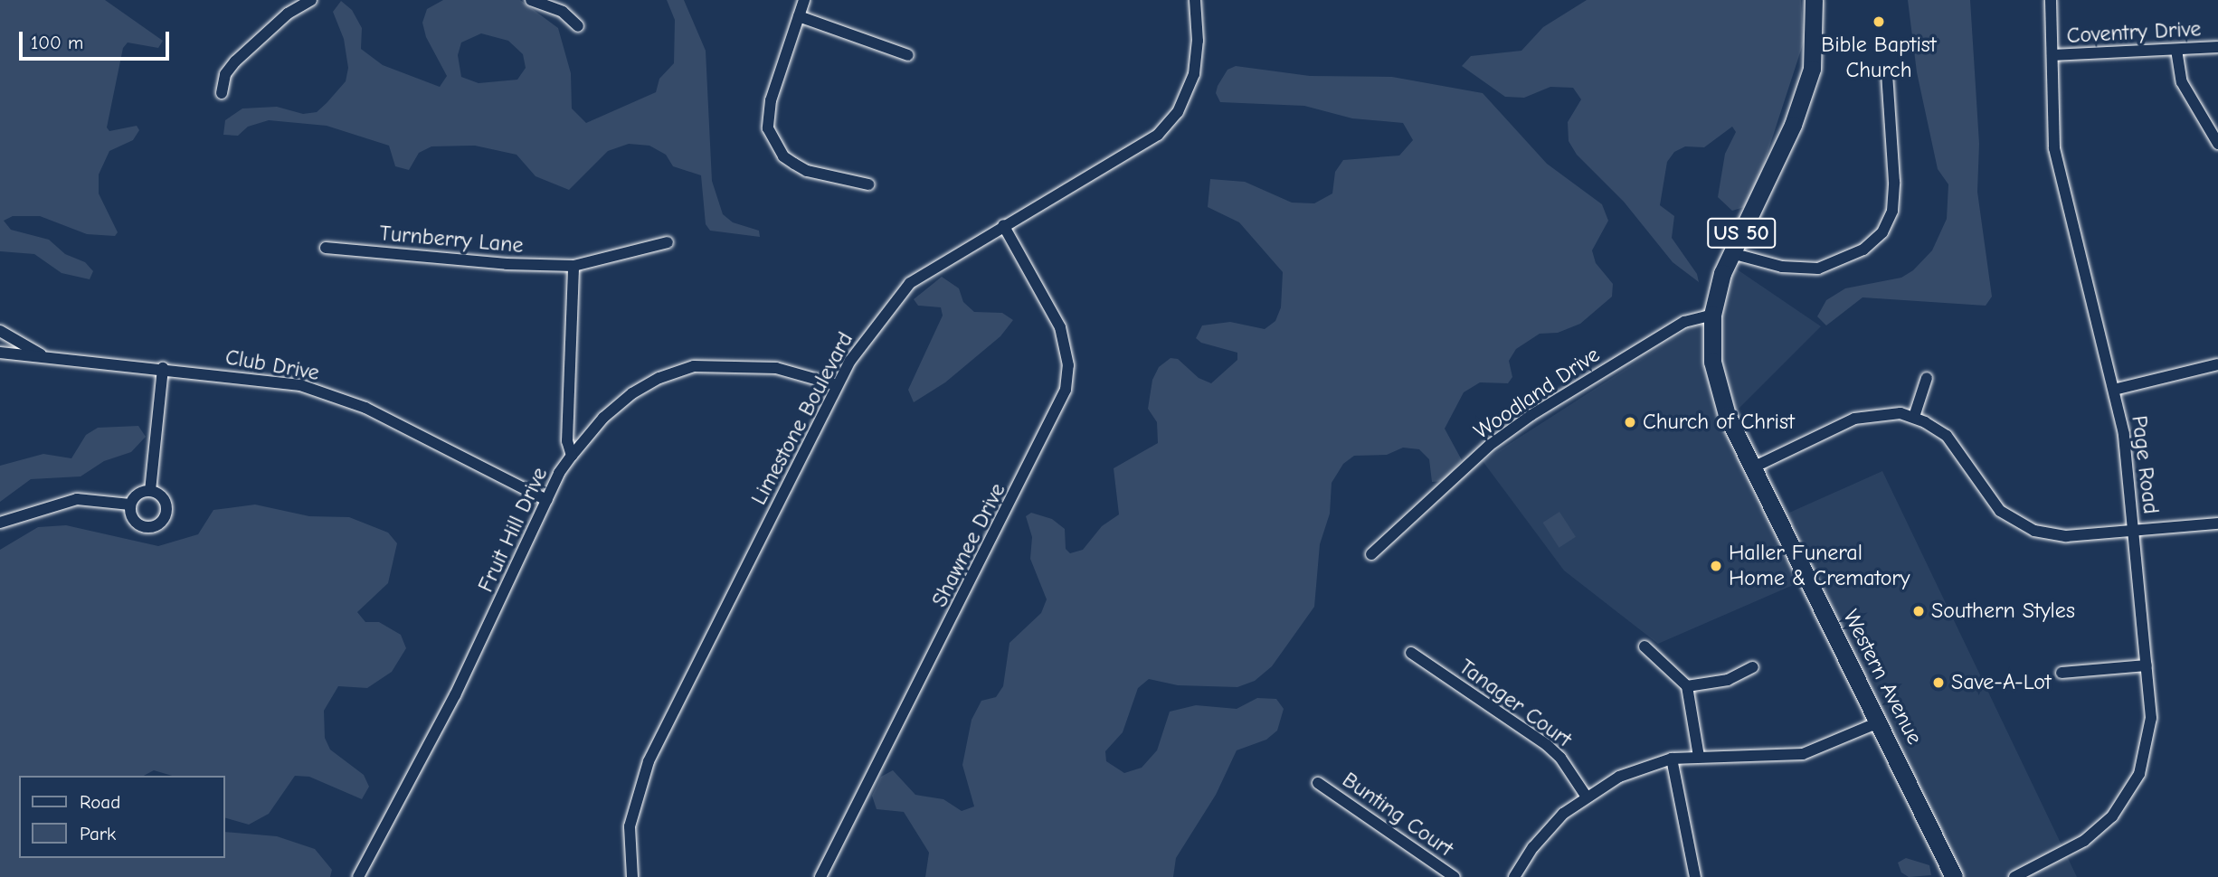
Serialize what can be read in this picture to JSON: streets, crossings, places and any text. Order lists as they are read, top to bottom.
{
  "streets": {
    "main road": ["US 50", "Western Avenue"],
    "street": [
      "Coventry Drive",
      "Turnberry Lane",
      "Club Drive",
      "Woodland Drive",
      "Limestone Boulevard",
      "Page Road",
      "Fruit Hill Drive",
      "Shawnee Drive",
      "Tanager Court",
      "Bunting Court"
    ]
  },
  "crossings": [
    ["Coventry Drive", "Page Road"],
    ["Turnberry Lane", "Fruit Hill Drive"],
    ["Club Drive", "Fruit Hill Drive"],
    ["Woodland Drive", "Western Avenue"],
    ["Limestone Boulevard", "Shawnee Drive"]
  ],
  "places": [
    "Bible Baptist Church",
    "Church of Christ",
    "Haller Funeral Home & Crematory",
    "Southern Styles",
    "Save-A-Lot"
  ],
  "legend": ["Road", "Park"],
  "scale_bar": "100 m"
}
